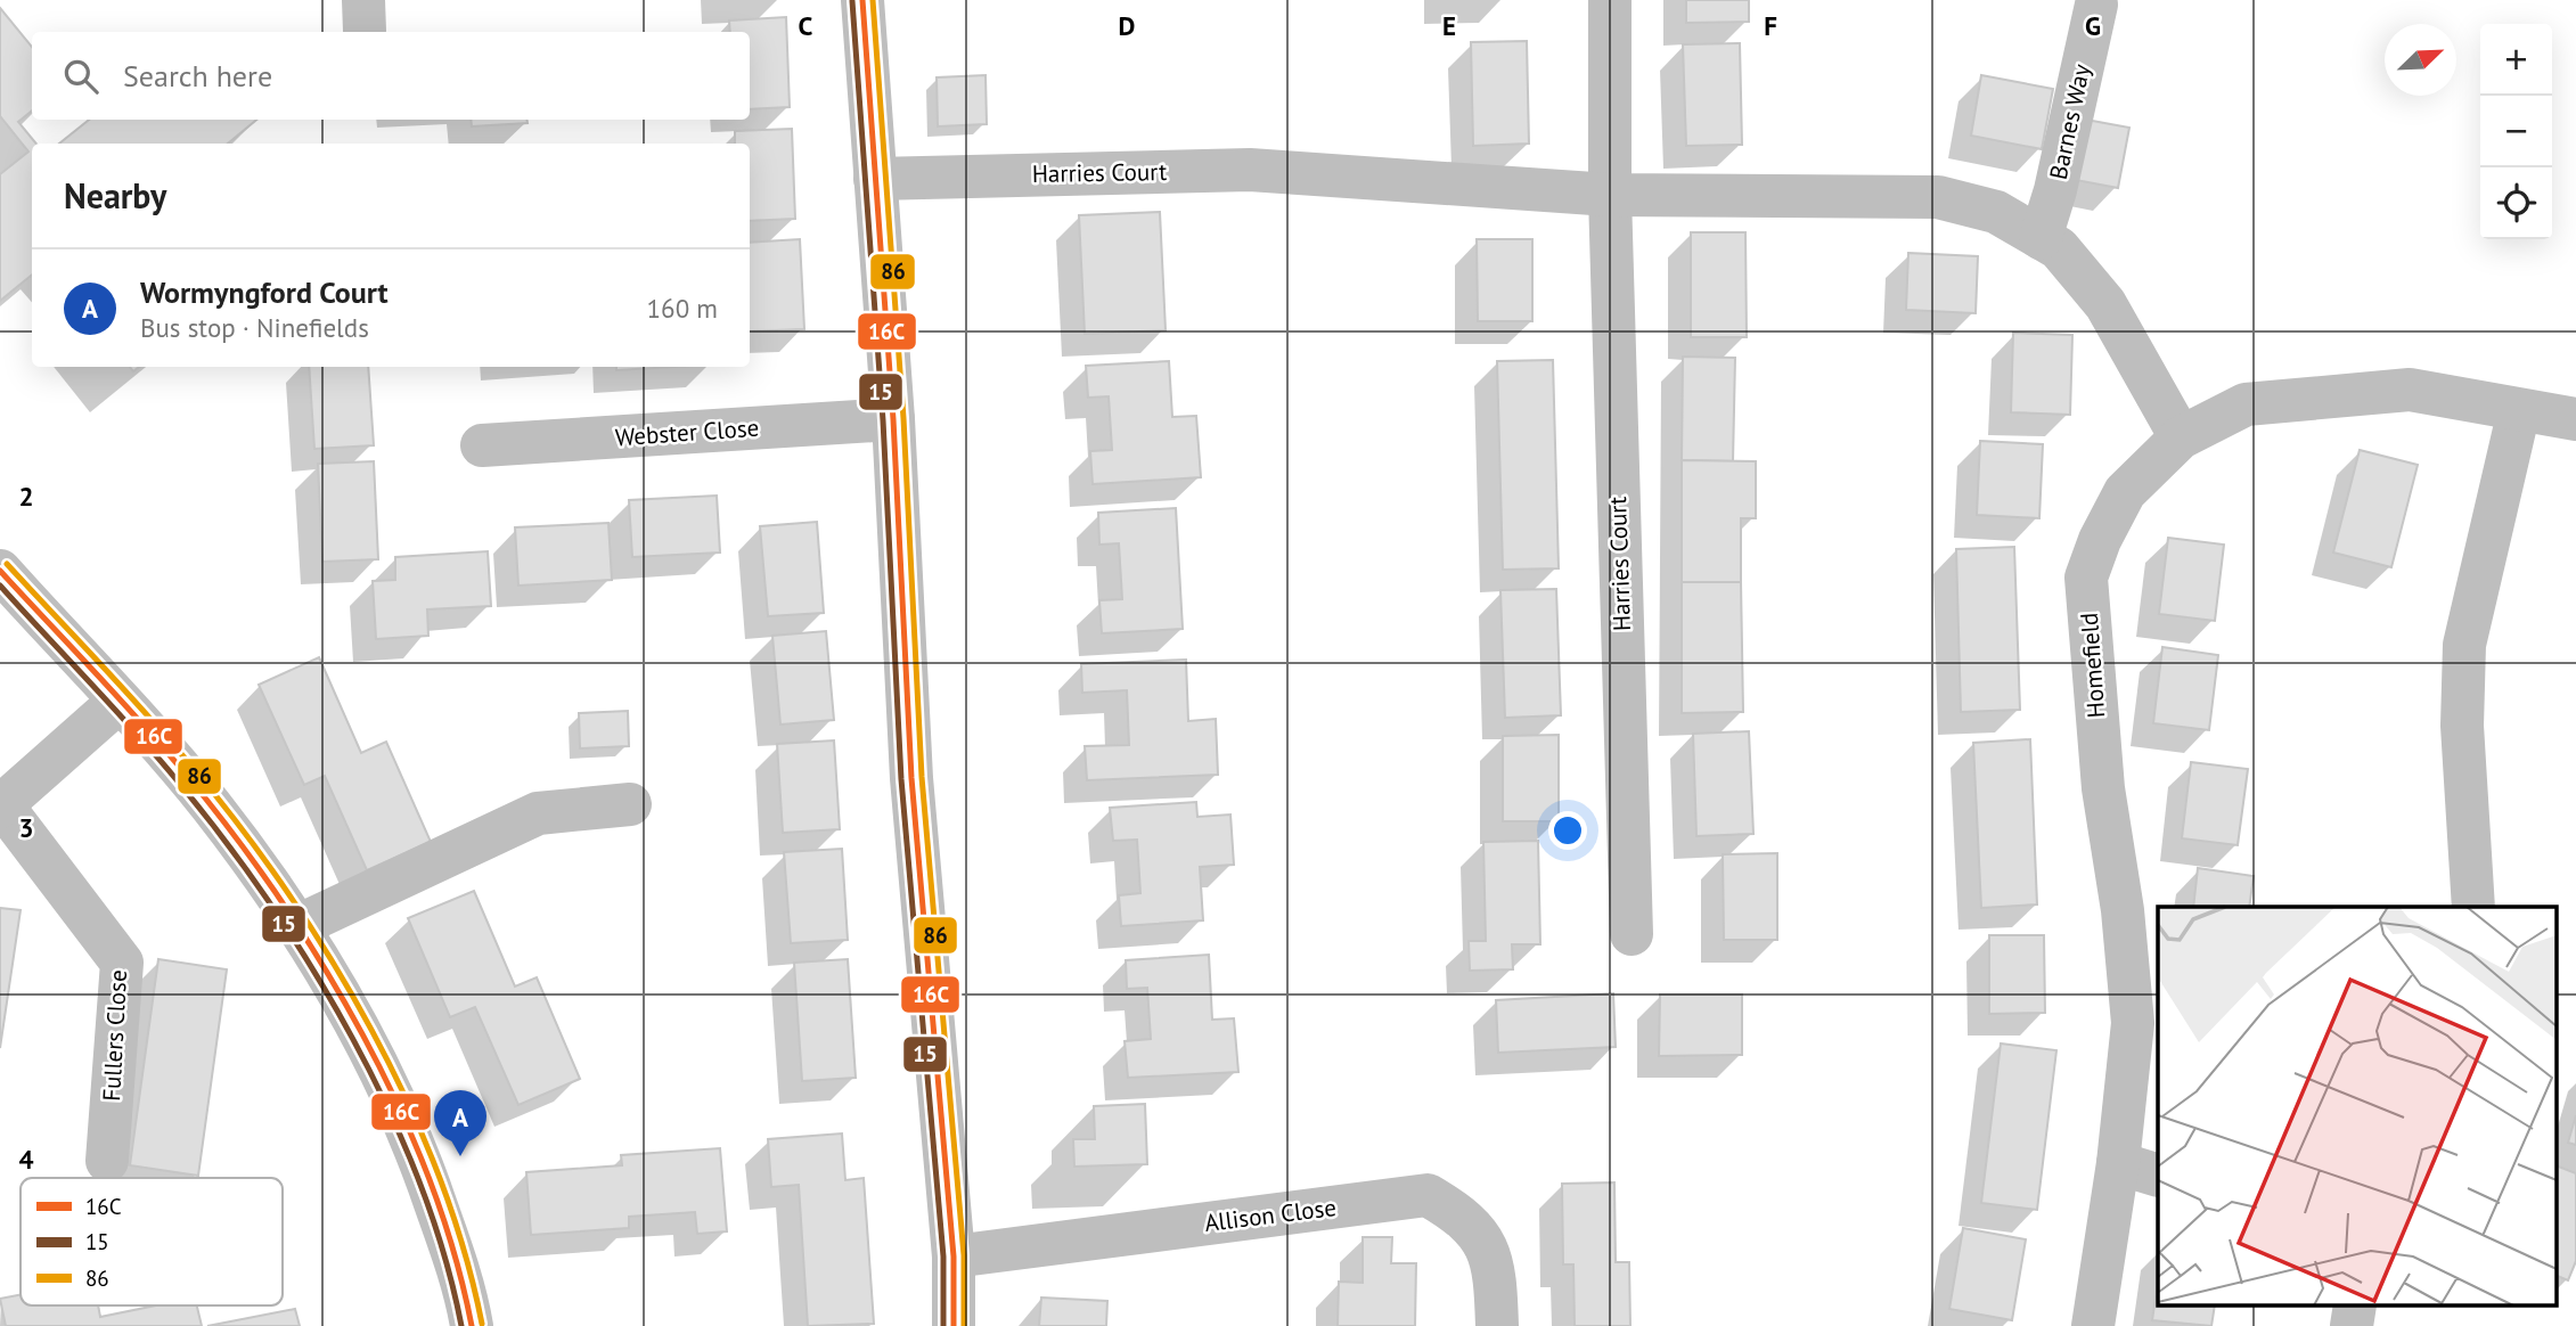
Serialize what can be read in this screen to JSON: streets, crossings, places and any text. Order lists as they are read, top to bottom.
{
  "streets": {
    "street": [
      "Barnes Way",
      "Harries Court",
      "Webster Close",
      "Homefield",
      "Fullers Close",
      "Allison Close"
    ]
  },
  "crossings": [
    ["Barnes Way", "Harries Court"],
    ["Harries Court", "Homefield"]
  ],
  "lines": ["transit line 16C", "transit line 86", "transit line 15"],
  "legend": ["16C", "15", "86"],
  "north": "top right",
  "page": {
    "map_buttons": ["+", "−"],
    "search": "Search here",
    "heading": "Nearby",
    "list": [
      {
        "mark": "A",
        "name": "Wormyngford Court",
        "note": "Bus stop · Ninefields",
        "value": "160 m"
      }
    ],
    "pins": "A"
  },
  "grid": {
    "columns": [
      "C",
      "D",
      "E",
      "F",
      "G"
    ],
    "rows": ["2", "3", "4"]
  }
}
